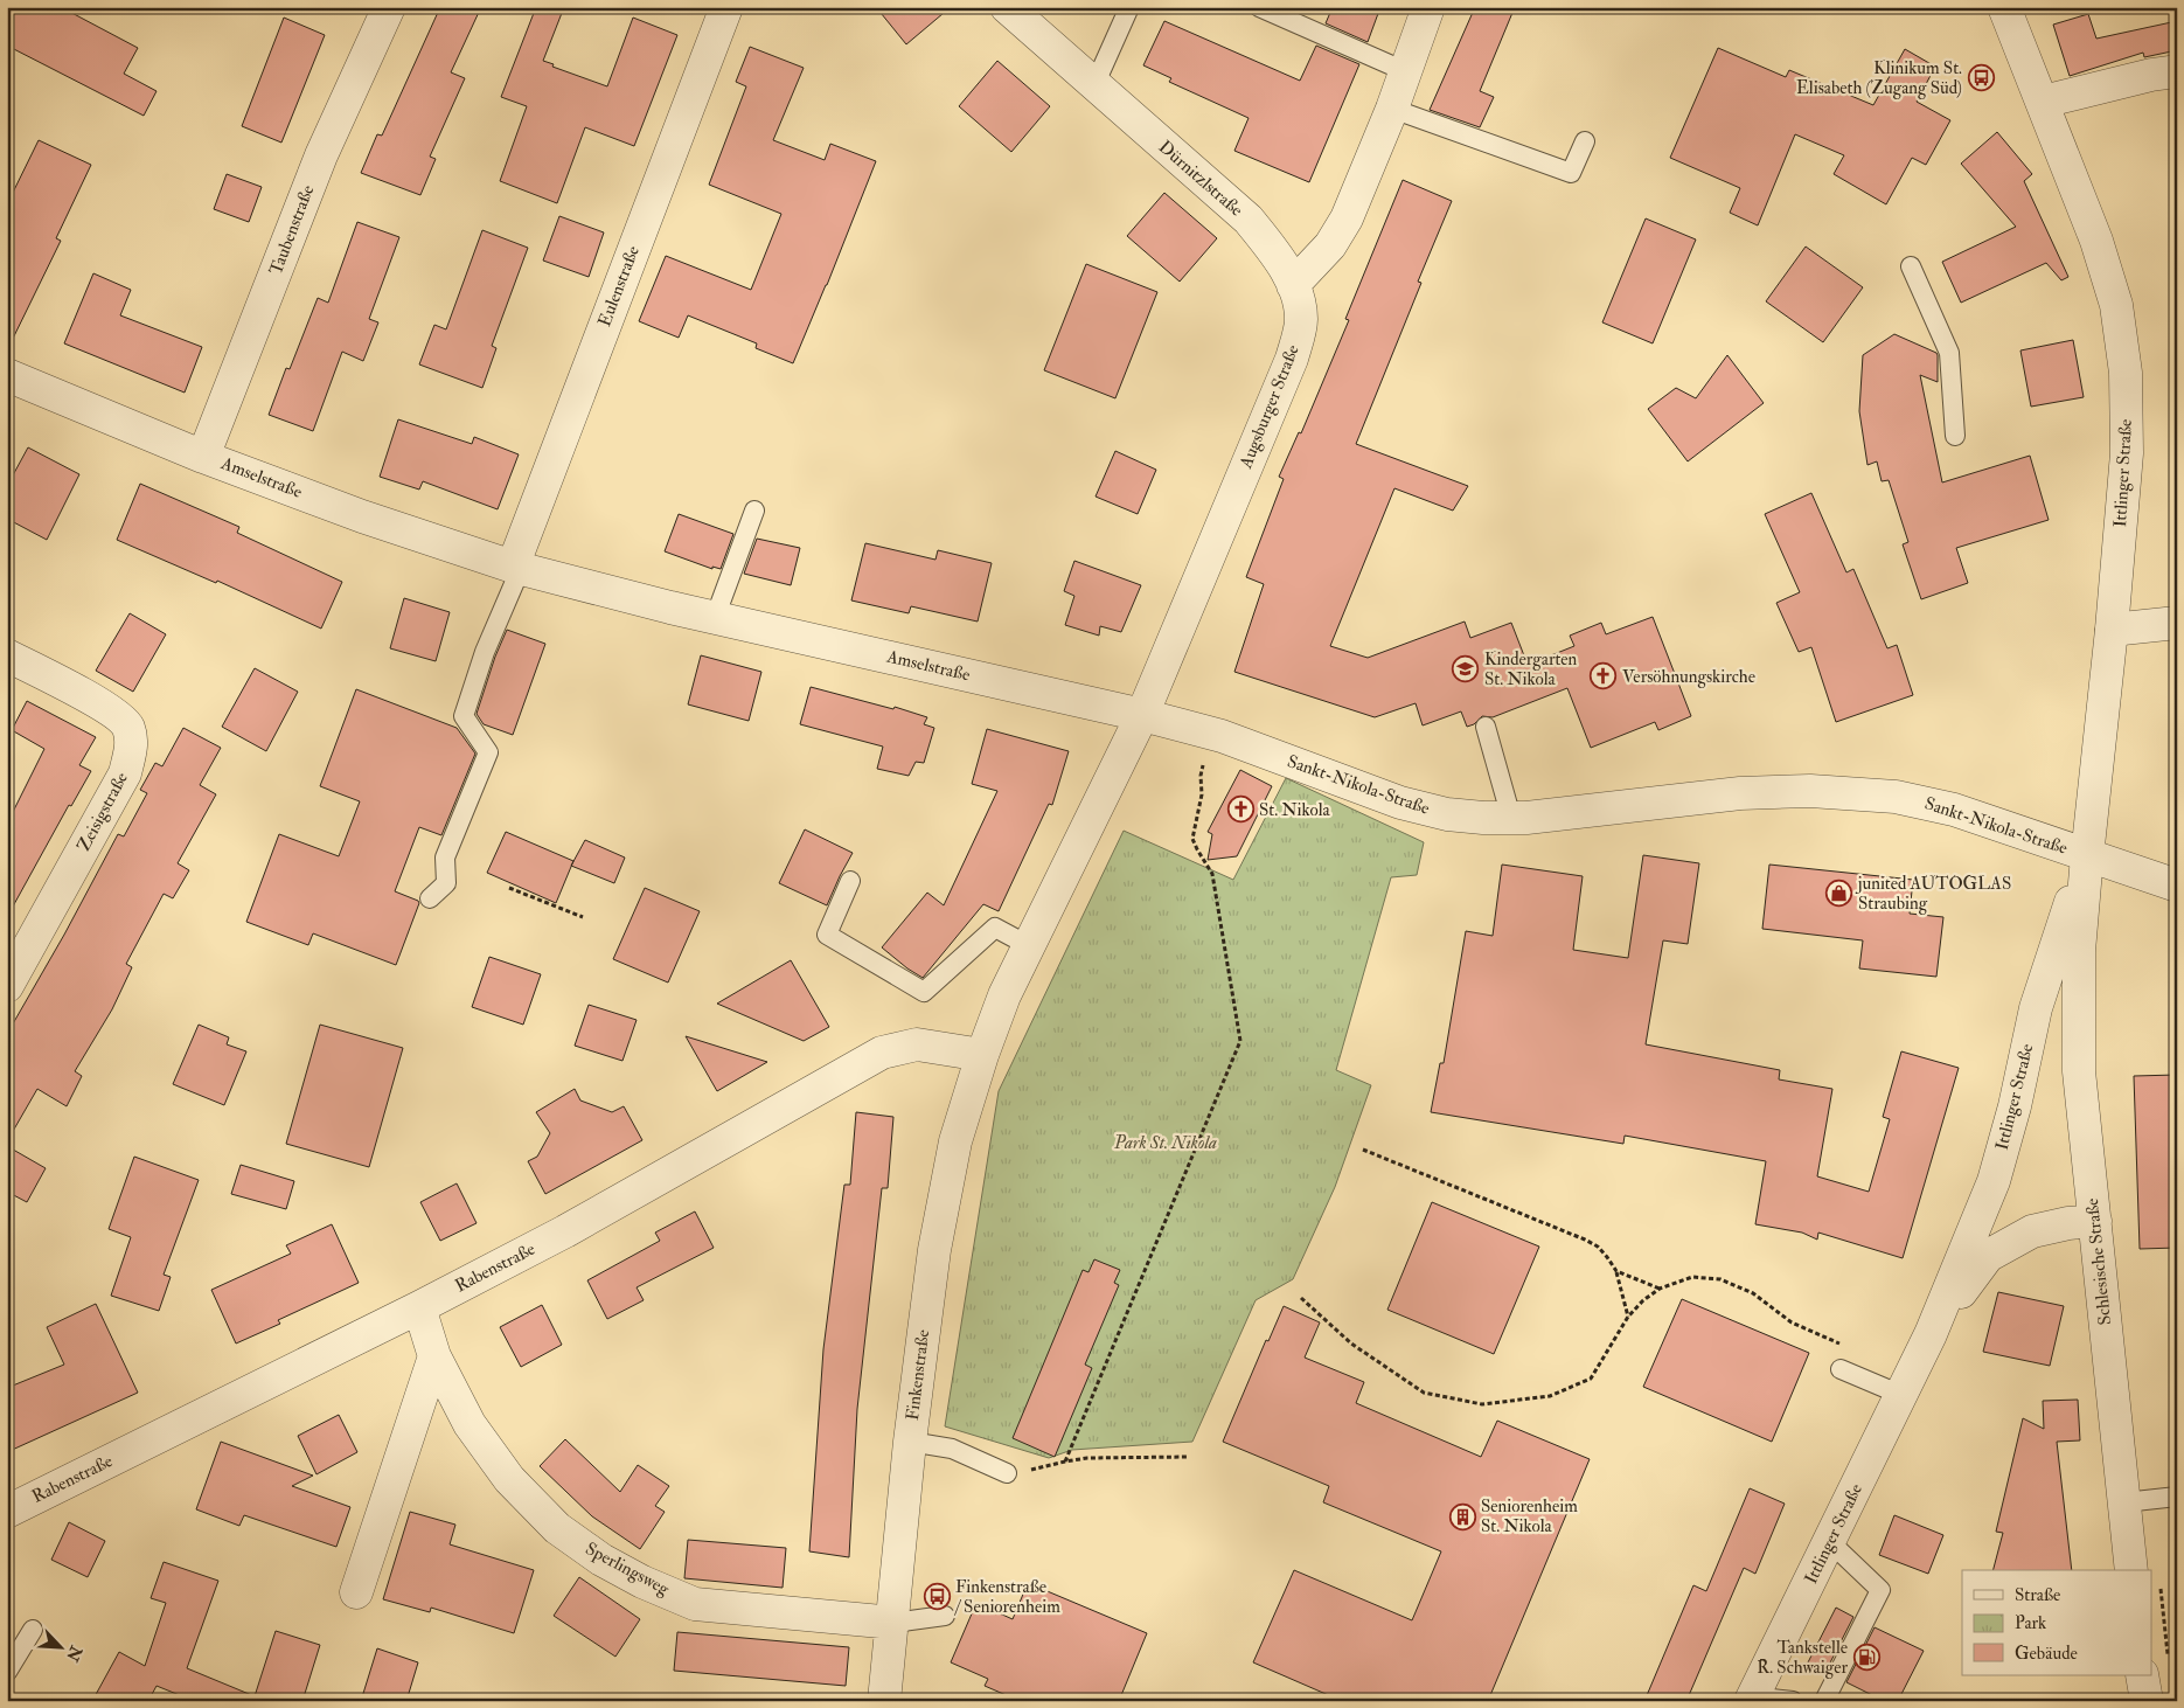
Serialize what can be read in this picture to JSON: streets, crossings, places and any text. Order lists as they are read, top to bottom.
{
  "streets": {
    "street": [
      "Dürnitzlstraße",
      "Taubenstraße",
      "Eulenstraße",
      "Augsburger Straße",
      "Ittlinger Straße",
      "Amselstraße",
      "Sankt-Nikola-Straße",
      "Zeisigstraße",
      "Schlesische Straße",
      "Rabenstraße",
      "Finkenstraße",
      "Sperlingsweg"
    ]
  },
  "crossings": [
    ["Dürnitzlstraße", "Augsburger Straße"],
    ["Taubenstraße", "Amselstraße"],
    ["Eulenstraße", "Amselstraße"],
    ["Augsburger Straße", "Amselstraße"],
    ["Augsburger Straße", "Sankt-Nikola-Straße"],
    ["Ittlinger Straße", "Sankt-Nikola-Straße"],
    ["Ittlinger Straße", "Schlesische Straße"],
    ["Amselstraße", "Sankt-Nikola-Straße"],
    ["Rabenstraße", "Finkenstraße"],
    ["Rabenstraße", "Sperlingsweg"],
    ["Finkenstraße", "Sperlingsweg"]
  ],
  "parks": ["Park St. Nikola"],
  "places": {
    "bus stop": ["Klinikum St. Elisabeth (Zugang Süd)", "Finkenstraße / Seniorenheim"],
    "school or university": ["Kindergarten St. Nikola"],
    "church": ["Versöhnungskirche", "St. Nikola"],
    "shop": ["junited AUTOGLAS Straubing"],
    "building": ["Seniorenheim St. Nikola"],
    "fuel station": ["Tankstelle R. Schwaiger"]
  },
  "legend": ["Straße", "Park", "Gebäude"],
  "north": "bottom right"
}
